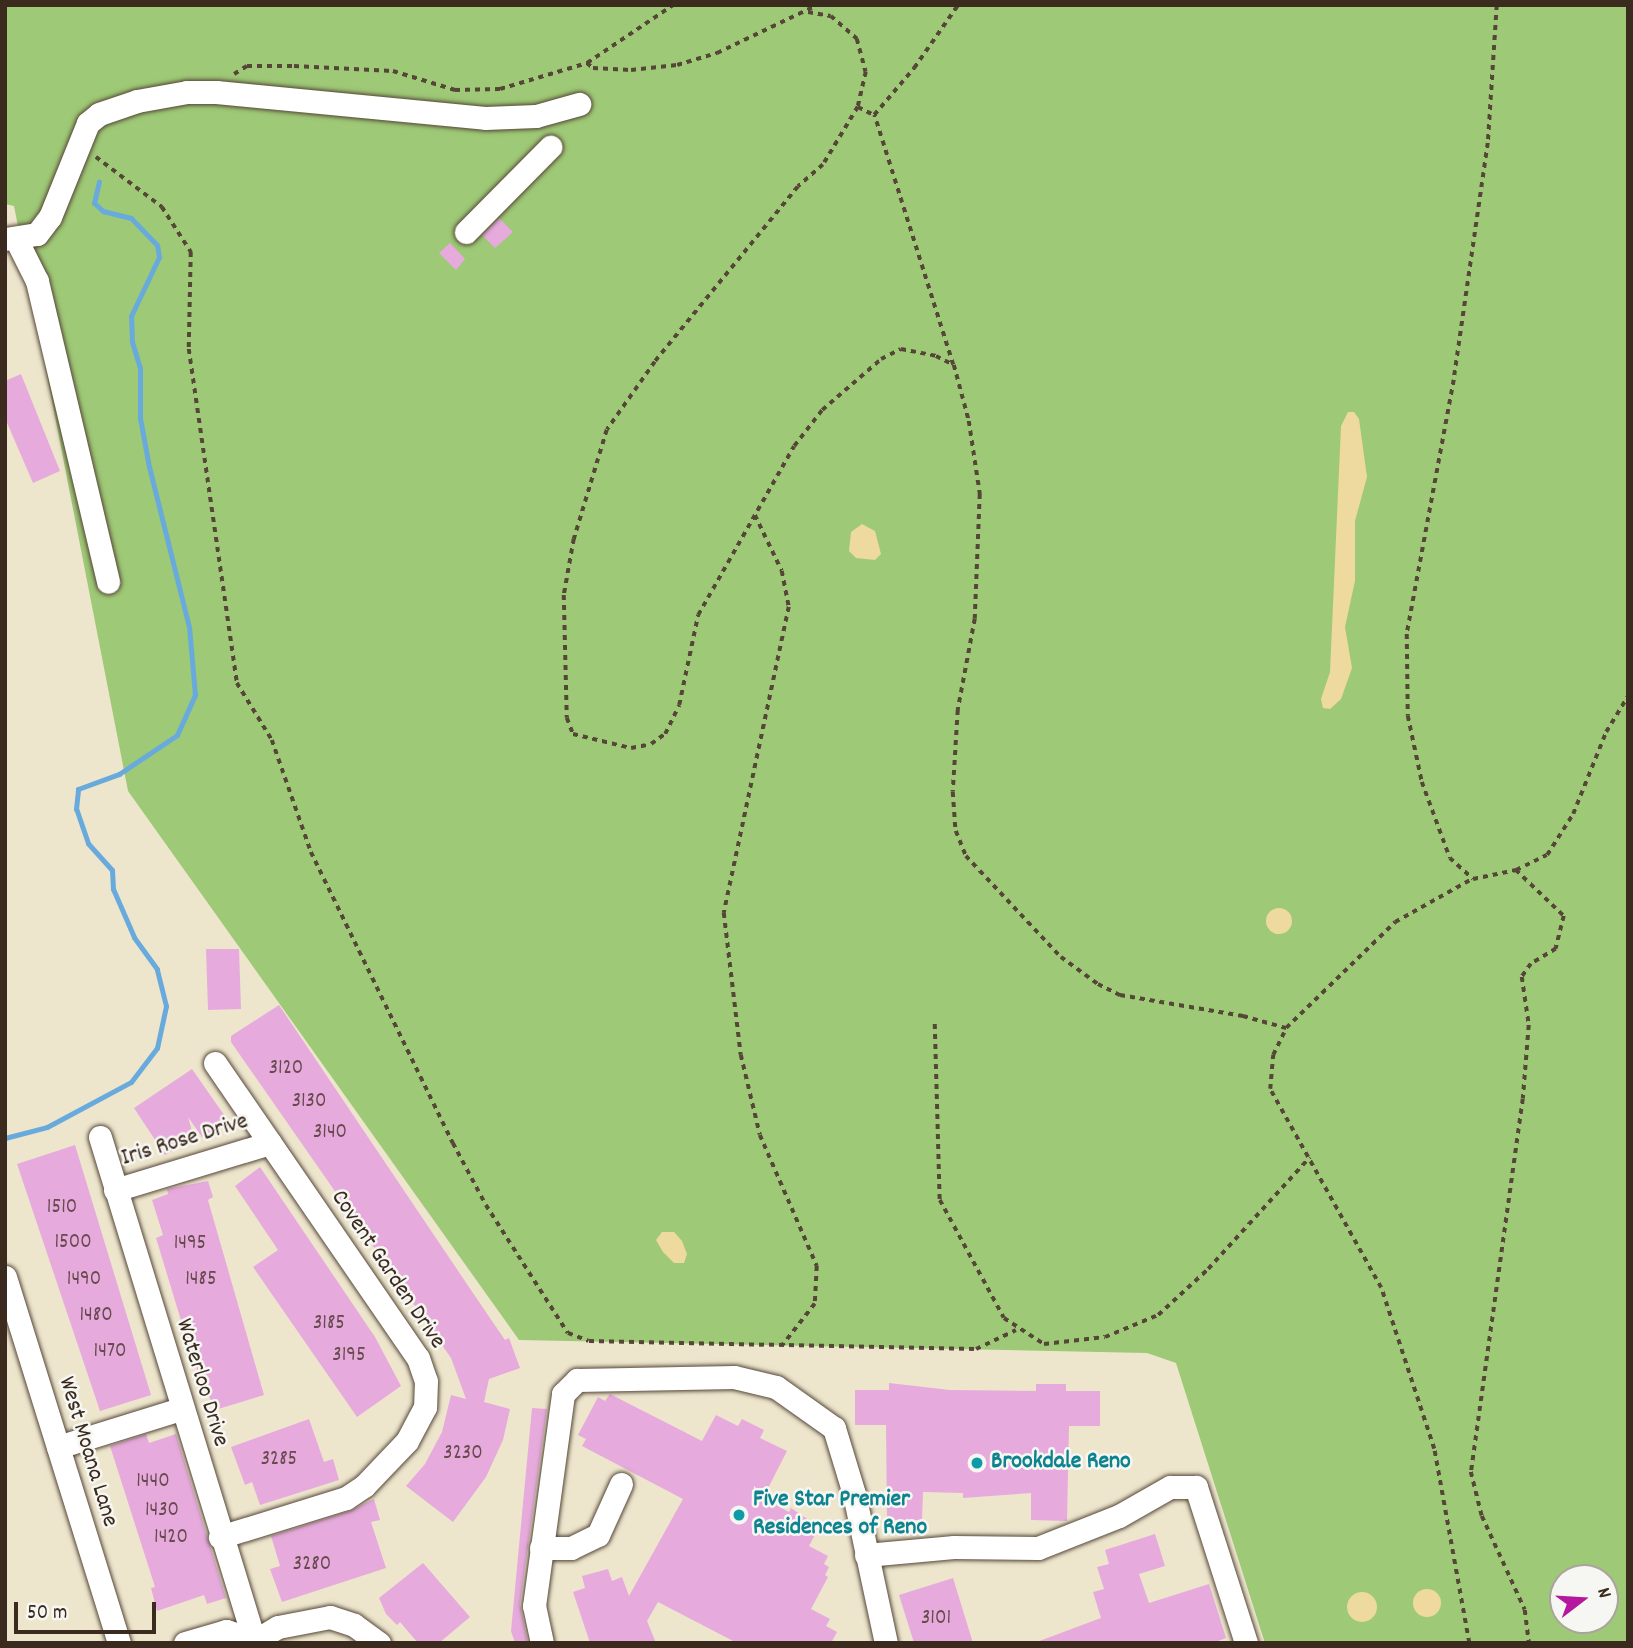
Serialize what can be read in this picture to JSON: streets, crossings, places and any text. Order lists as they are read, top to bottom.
{
  "streets": {
    "street": [
      "Iris Rose Drive",
      "Covent Garden Drive",
      "Waterloo Drive",
      "West Moana Lane"
    ]
  },
  "crossings": [
    ["Iris Rose Drive", "Covent Garden Drive"],
    ["Iris Rose Drive", "Waterloo Drive"],
    ["Covent Garden Drive", "Waterloo Drive"]
  ],
  "places": ["Brookdale Reno", "Five Star Premier Residences of Reno"],
  "house_numbers": [
    "3120",
    "3130",
    "3140",
    "1510",
    "1500",
    "1495",
    "1490",
    "1485",
    "1480",
    "3185",
    "1470",
    "3195",
    "3230",
    "3285",
    "1440",
    "1430",
    "1420",
    "3280",
    "3101"
  ],
  "scale_bar": "50 m",
  "north": "right"
}
